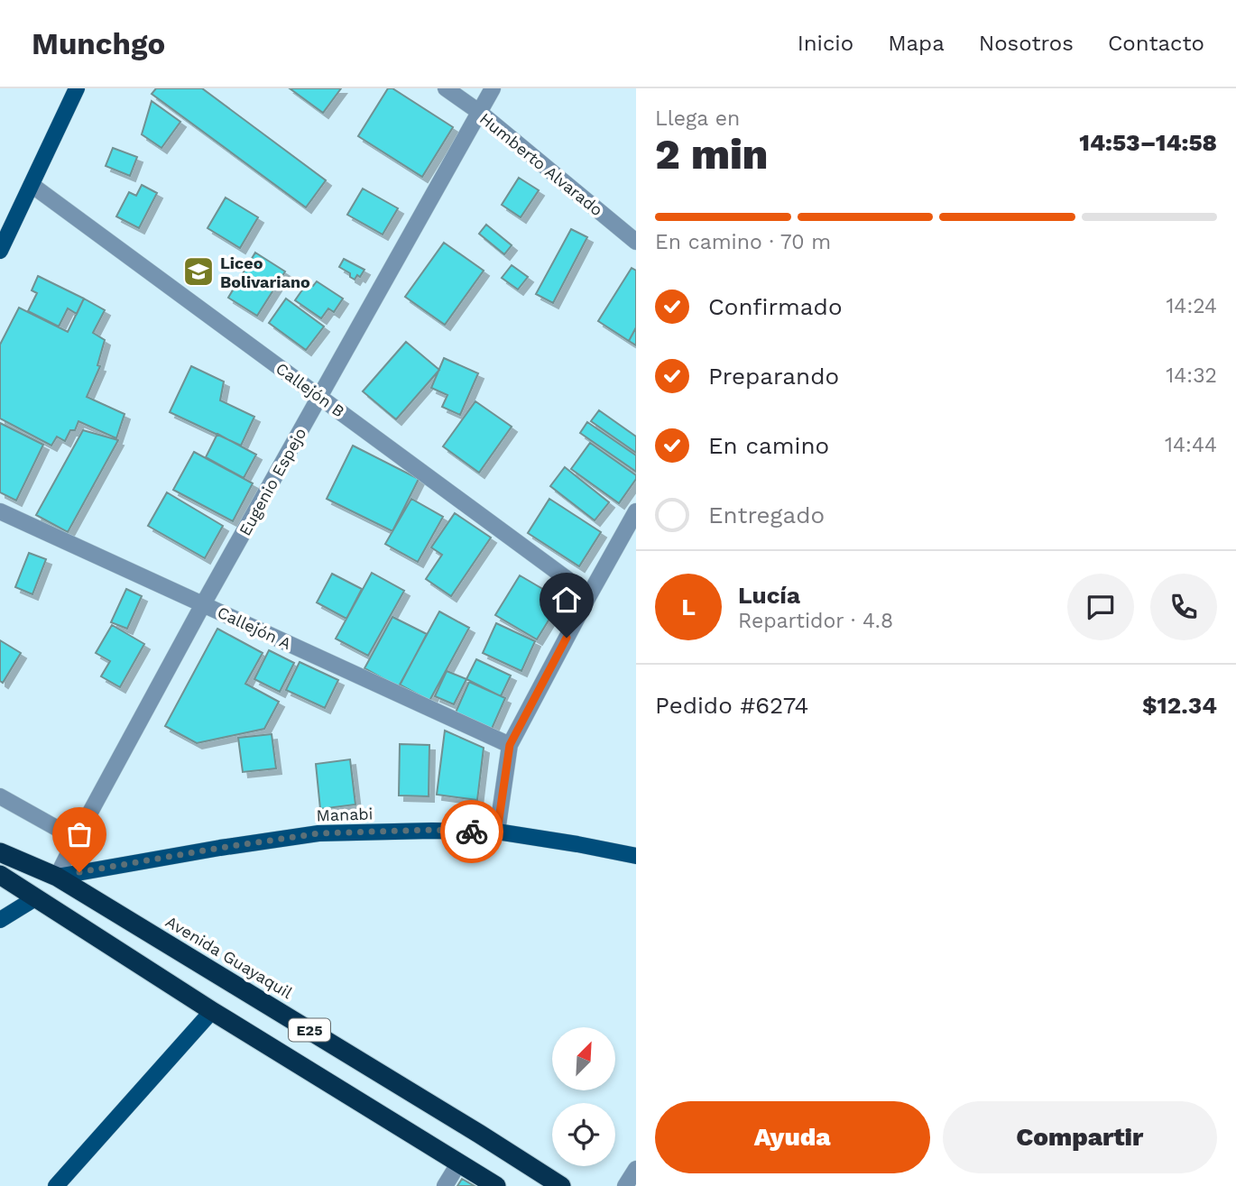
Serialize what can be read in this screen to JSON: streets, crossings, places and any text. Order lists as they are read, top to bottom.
{
  "streets": {
    "highway": ["Avenida Guayaquil", "E25"],
    "main road": ["Manabi"],
    "street": [
      "Humberto Alvarado",
      "Callejón B",
      "Eugenio Espejo",
      "Callejón A"
    ]
  },
  "crossings": [
    ["Humberto Alvarado", "Eugenio Espejo"],
    ["Callejón B", "Eugenio Espejo"],
    ["Eugenio Espejo", "Callejón A"],
    ["Eugenio Espejo", "Manabi"],
    ["Eugenio Espejo", "Avenida Guayaquil"],
    ["Manabi", "Avenida Guayaquil"]
  ],
  "places": {
    "school or university": ["Liceo Bolivariano"]
  },
  "north": "top right",
  "page": {
    "header": "Munchgo",
    "nav": [
      "Inicio",
      "Mapa",
      "Nosotros",
      "Contacto"
    ],
    "heading": ["2 min", "Llega en", "14:53–14:58"],
    "panel": [
      "Lucía",
      "Repartidor · 4.8",
      "Pedido #6274",
      "$12.34"
    ],
    "bar": "En camino · 70 m",
    "list": [
      ["Confirmado", "14:24"],
      ["Preparando", "14:32"],
      ["En camino", "14:44"],
      "Entregado"
    ],
    "round": "L",
    "buttons": ["Ayuda", "Compartir"]
  }
}
